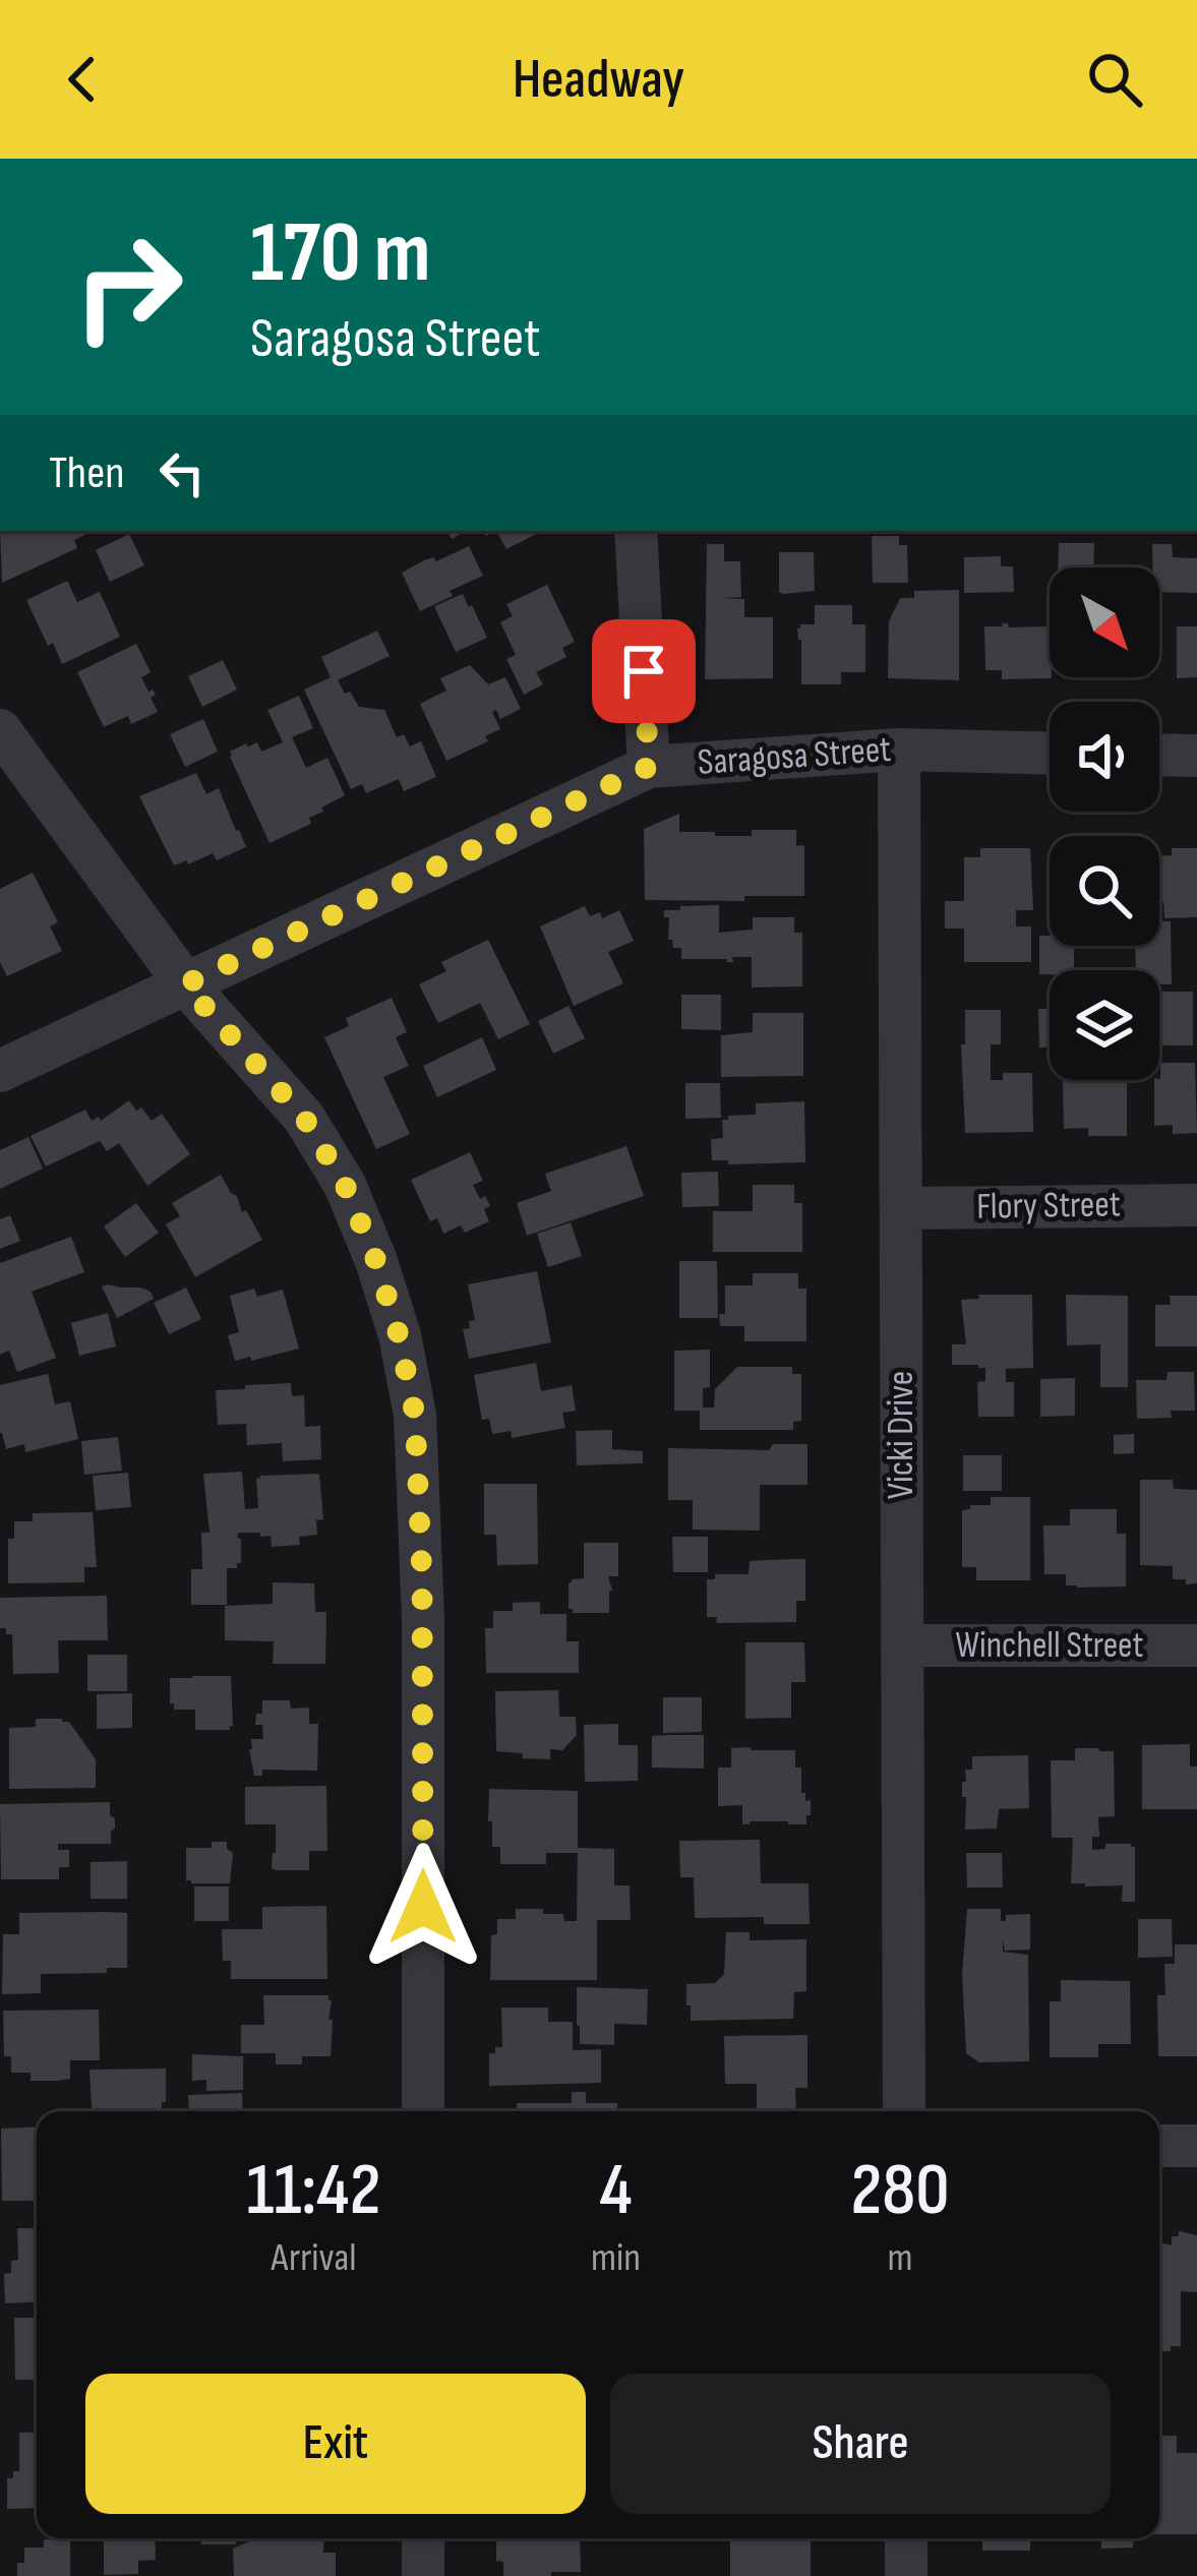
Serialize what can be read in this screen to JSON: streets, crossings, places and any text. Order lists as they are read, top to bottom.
{
  "streets": {
    "street": [
      "Saragosa Street",
      "Flory Street",
      "Vicki Drive",
      "Winchell Street"
    ]
  },
  "crossings": [
    ["Saragosa Street", "Vicki Drive"],
    ["Flory Street", "Vicki Drive"],
    ["Vicki Drive", "Winchell Street"]
  ],
  "north": "bottom right",
  "page": {
    "header": "Headway",
    "turn": ["170 m", "Saragosa Street"],
    "then": "Then",
    "eta": [
      "11:42",
      "Arrival",
      "4",
      "min",
      "280",
      "m"
    ],
    "buttons": ["Exit", "Share"]
  }
}
